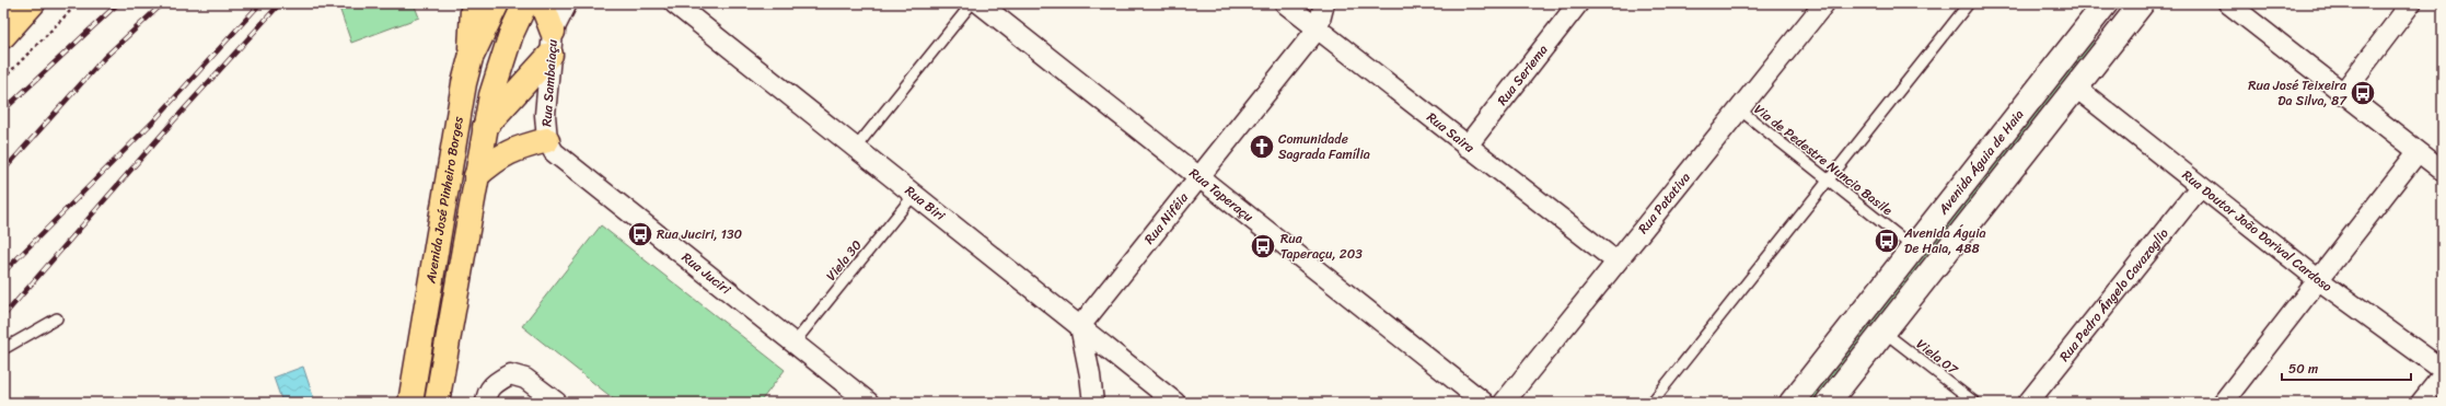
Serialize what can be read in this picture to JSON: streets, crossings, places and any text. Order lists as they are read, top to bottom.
{
  "streets": {
    "main road": ["Avenida Águia de Haia", "Avenida José Pinheiro Borges"],
    "street": [
      "Rua Seriema",
      "Rua Sambaiaçu",
      "Rua Saira",
      "Rua Taperaçu",
      "Rua Patativa",
      "Rua Biri",
      "Rua Niféia",
      "Rua Doutor João Dorival Cardoso",
      "Rua Juciri",
      "Rua Pedro Ângelo Cavazoglio"
    ],
    "lane": ["Via de Pedestre Nuncio Basile", "Viela 30", "Viela 07"]
  },
  "crossings": [
    ["Rua Seriema", "Rua Saira"],
    ["Rua Sambaiaçu", "Rua Juciri"],
    ["Rua Saira", "Rua Patativa"],
    ["Rua Saira", "Rua Niféia"],
    ["Via de Pedestre Nuncio Basile", "Avenida Águia de Haia"],
    ["Via de Pedestre Nuncio Basile", "Rua Patativa"],
    ["Rua Taperaçu", "Rua Niféia"],
    ["Rua Biri", "Rua Niféia"],
    ["Rua Biri", "Viela 30"],
    ["Rua Doutor João Dorival Cardoso", "Rua Pedro Ângelo Cavazoglio"],
    ["Viela 30", "Rua Juciri"]
  ],
  "places": {
    "bus stop": [
      "Rua José Teixeira Da Silva, 87",
      "Rua Juciri, 130",
      "Avenida Águia De Haia, 488",
      "Rua Taperaçu, 203"
    ],
    "church": ["Comunidade Sagrada Família"]
  },
  "scale_bar": "50 m"
}
